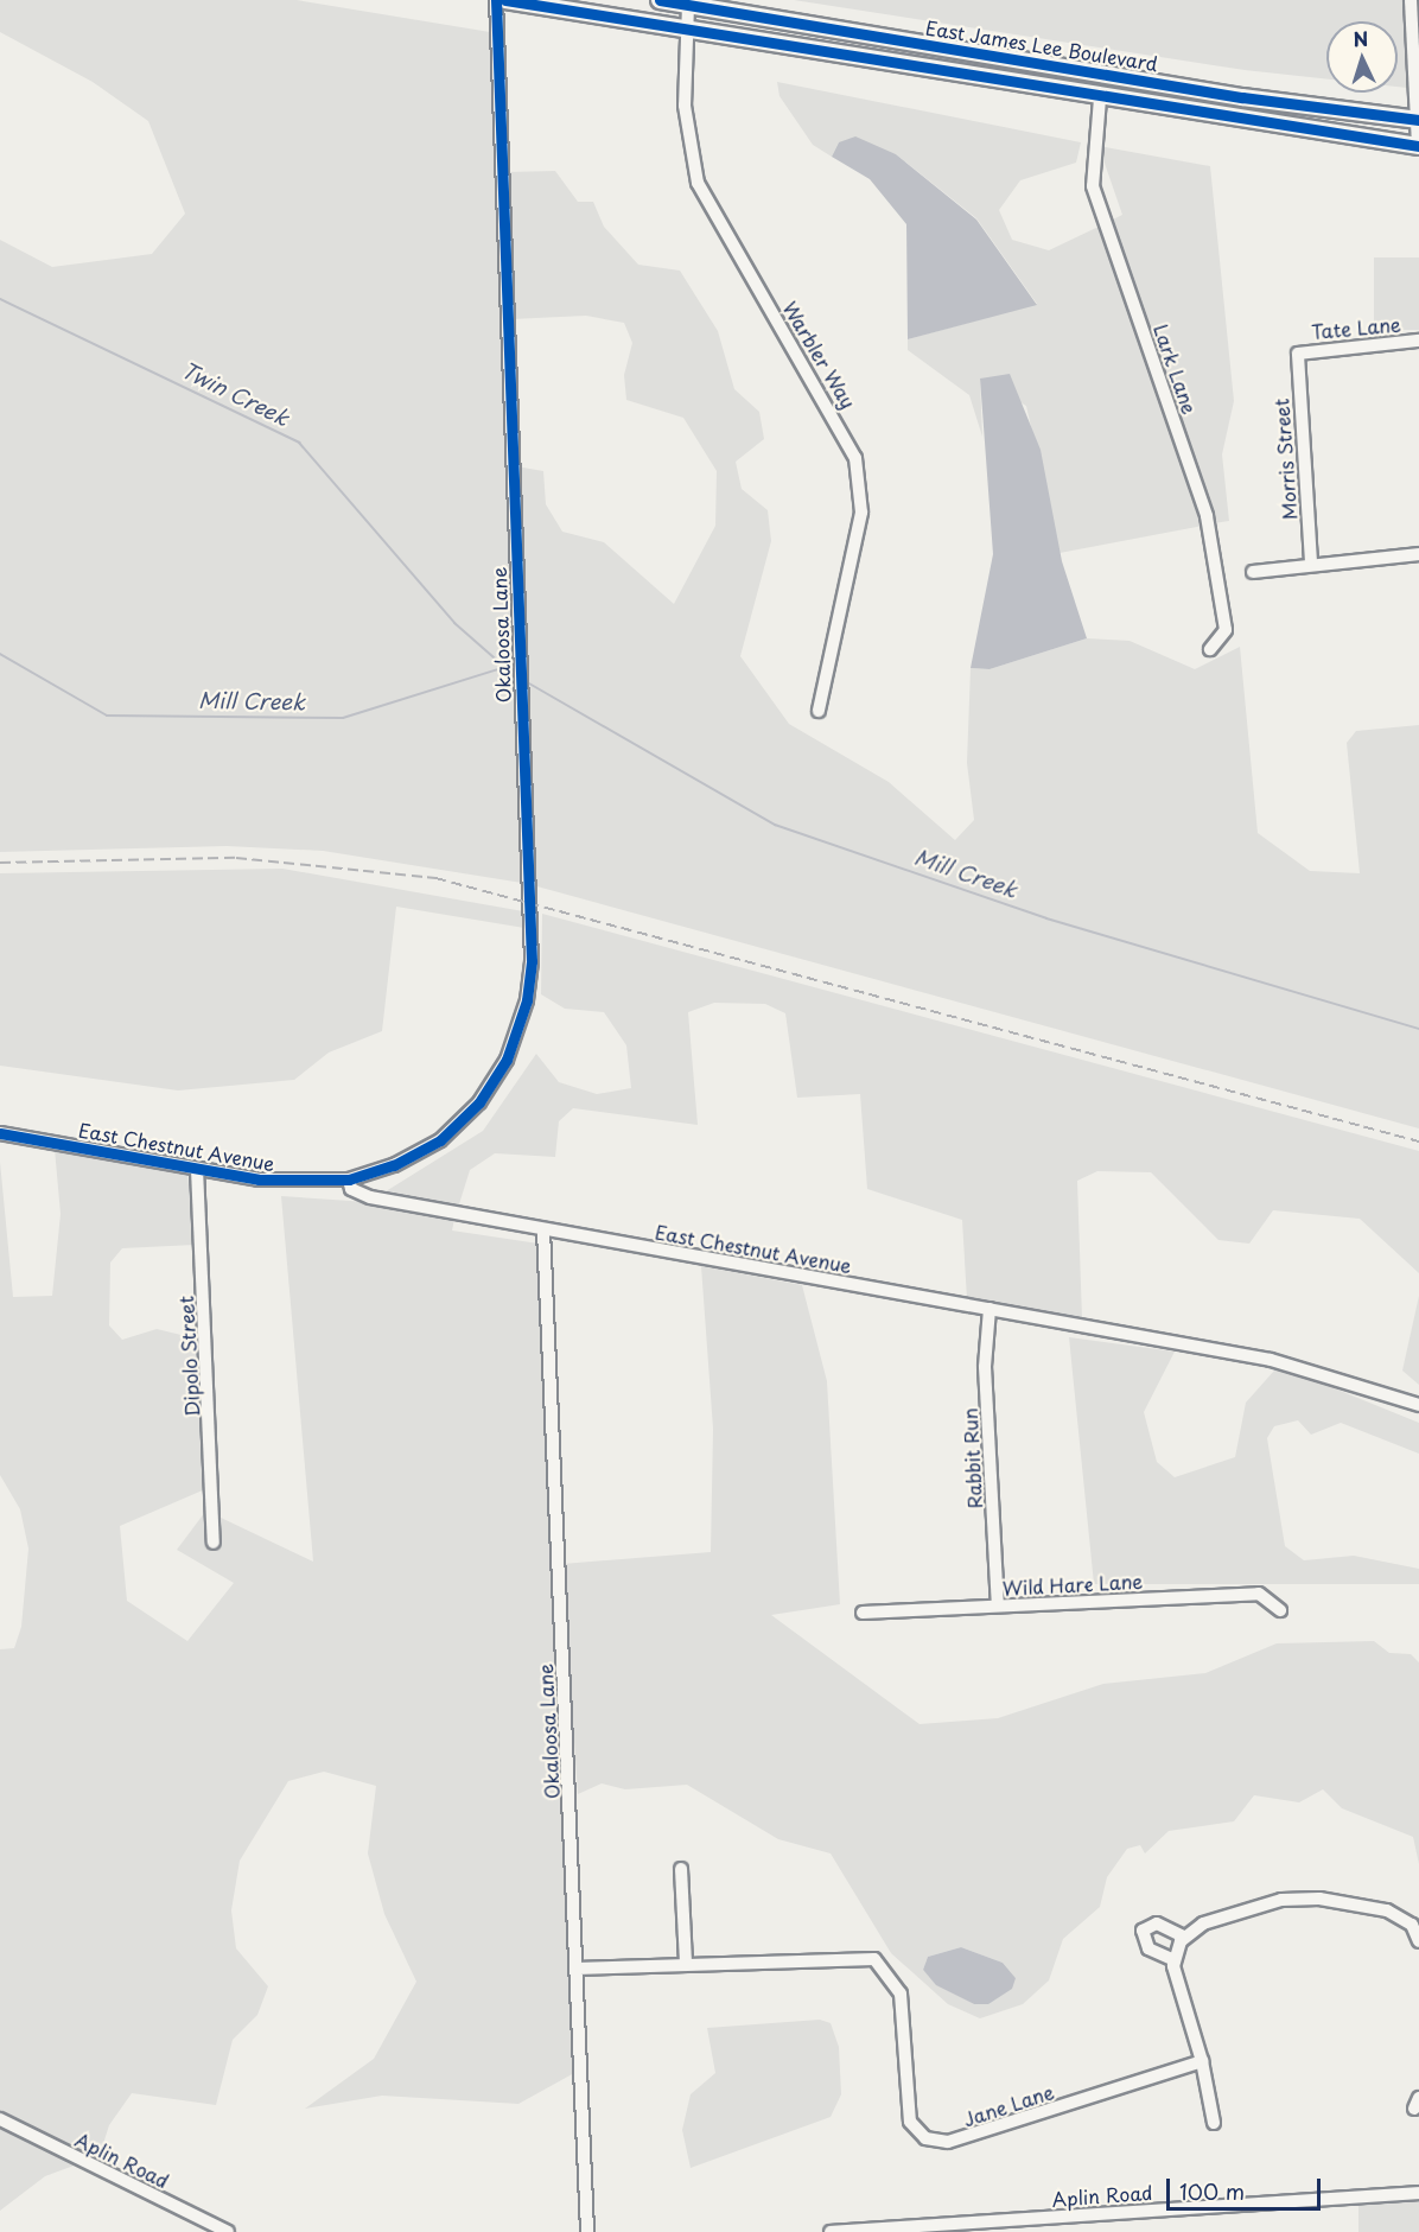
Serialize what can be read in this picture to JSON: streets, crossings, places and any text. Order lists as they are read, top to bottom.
{
  "streets": {
    "main road": ["East James Lee Boulevard"],
    "street": [
      "Tate Lane",
      "Warbler Way",
      "Lark Lane",
      "Morris Street",
      "Okaloosa Lane",
      "East Chestnut Avenue",
      "Dipolo Street",
      "Rabbit Run",
      "Wild Hare Lane",
      "Jane Lane",
      "Aplin Road"
    ]
  },
  "crossings": [
    ["East James Lee Boulevard", "Warbler Way"],
    ["Tate Lane", "Morris Street"],
    ["Okaloosa Lane", "East Chestnut Avenue"],
    ["Okaloosa Lane", "Jane Lane"],
    ["East Chestnut Avenue", "Dipolo Street"],
    ["East Chestnut Avenue", "Rabbit Run"],
    ["Rabbit Run", "Wild Hare Lane"]
  ],
  "water": ["Twin Creek", "Mill Creek"],
  "scale_bar": "100 m",
  "north": "top"
}
